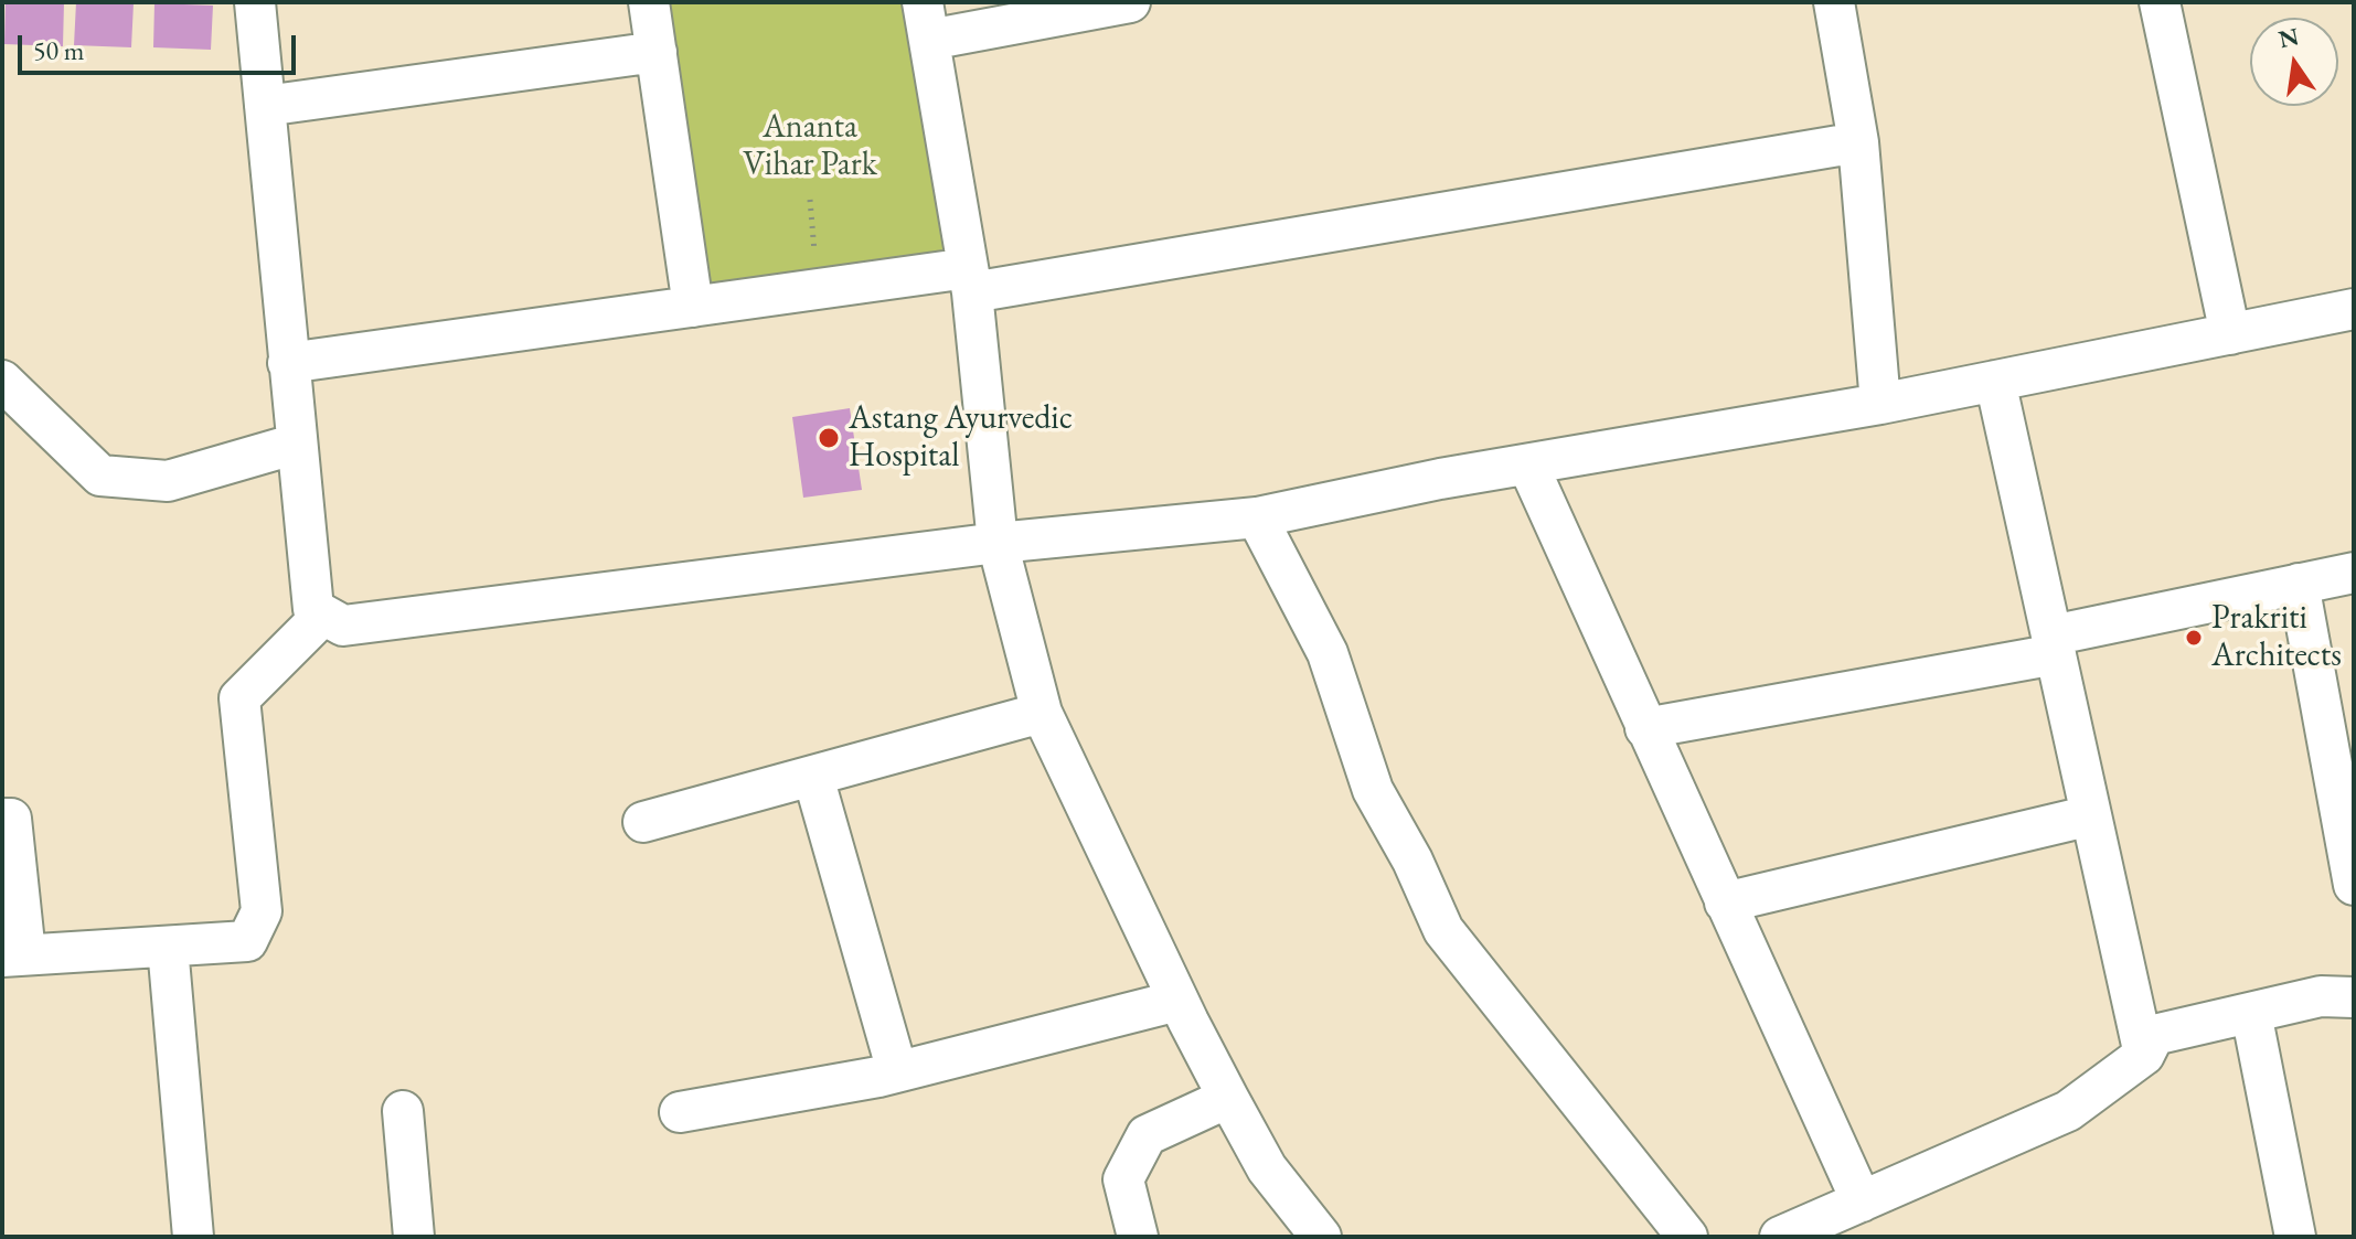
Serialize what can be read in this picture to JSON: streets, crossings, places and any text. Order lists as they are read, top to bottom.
{
  "parks": ["Ananta Vihar Park"],
  "places": ["Astang Ayurvedic Hospital", "Prakriti Architects"],
  "scale_bar": "50 m",
  "north": "top"
}
